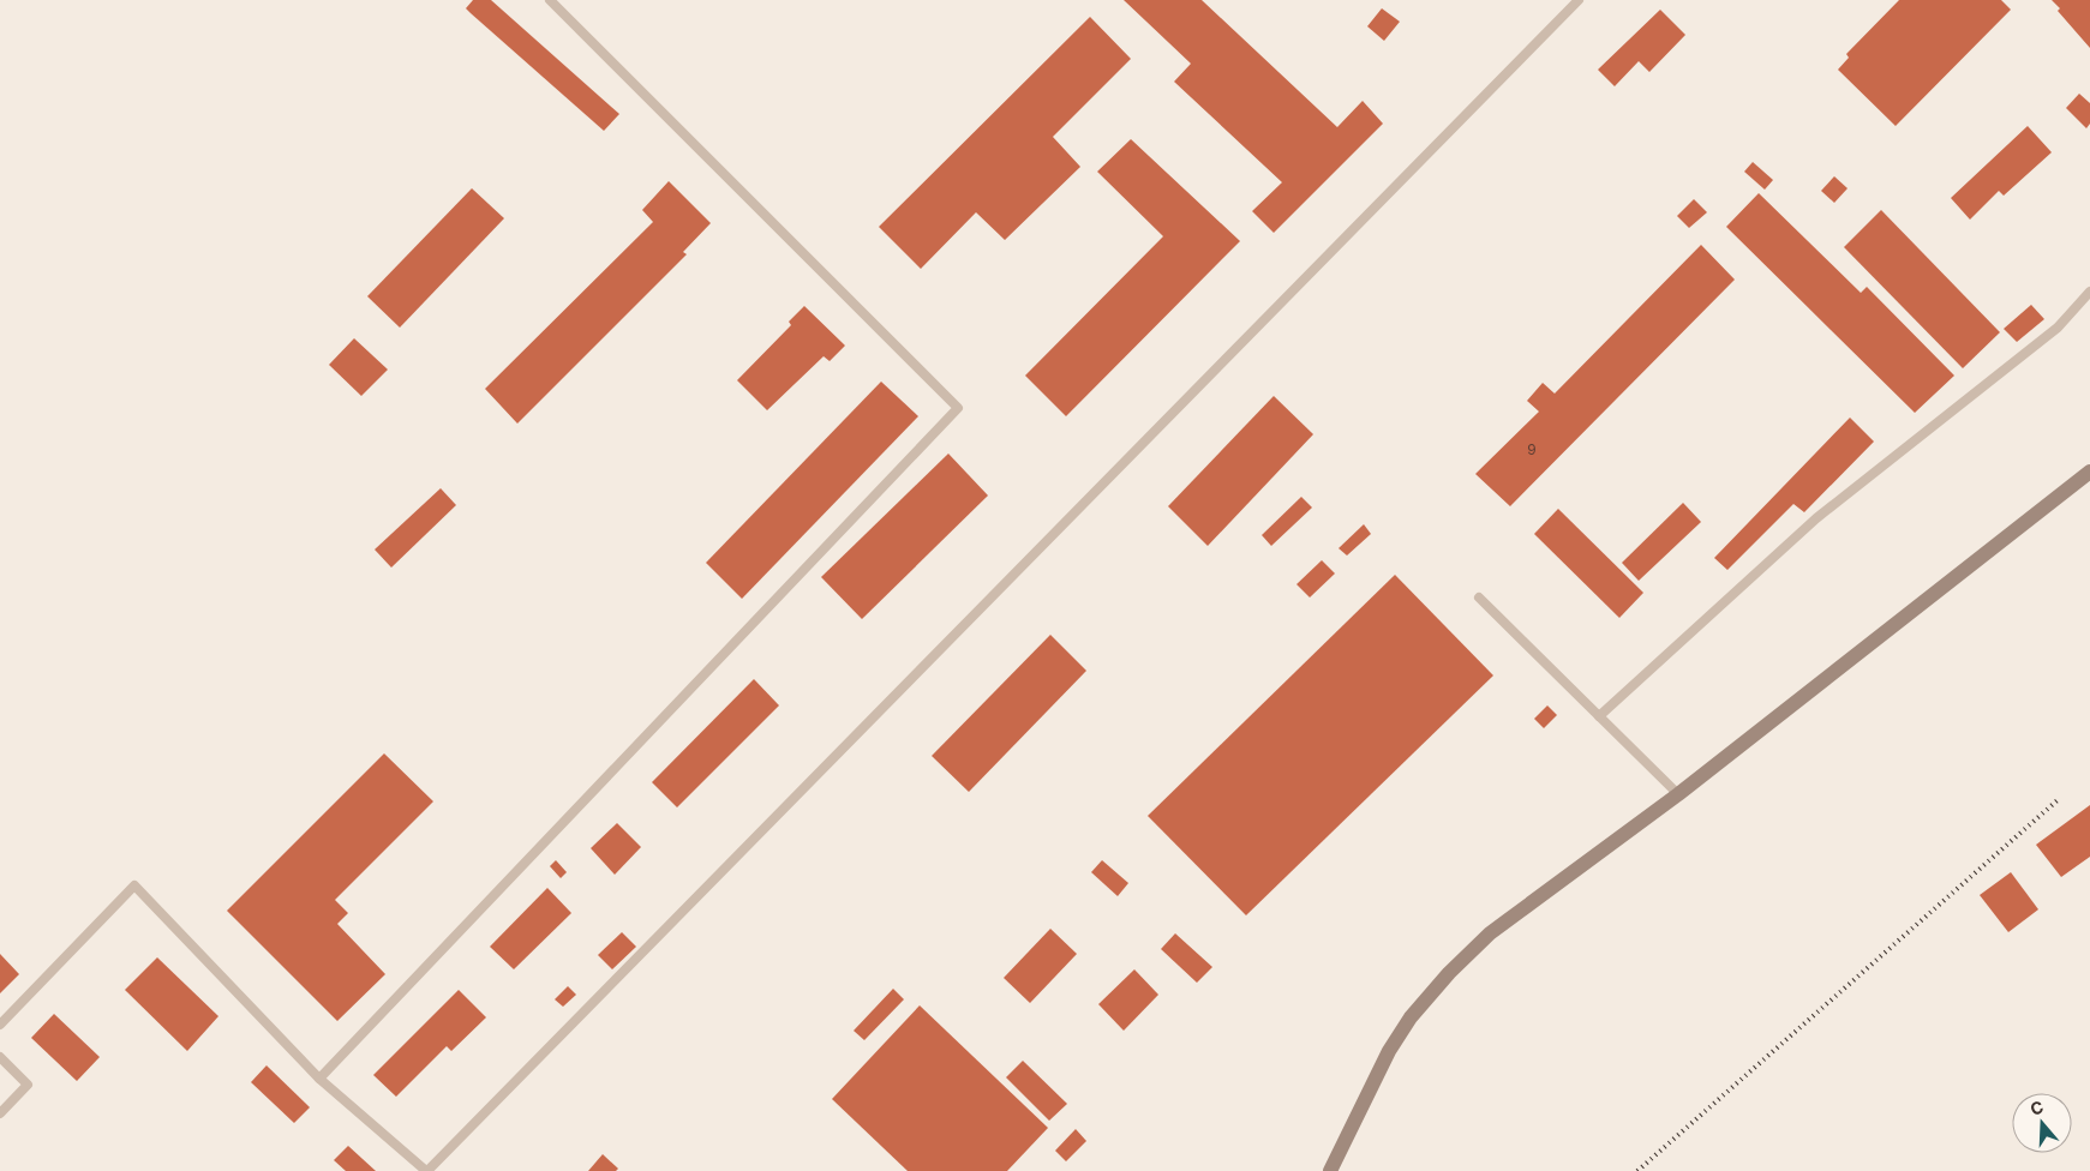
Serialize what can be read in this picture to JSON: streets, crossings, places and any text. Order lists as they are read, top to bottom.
{
  "house_numbers": ["9"],
  "north": "top"
}
